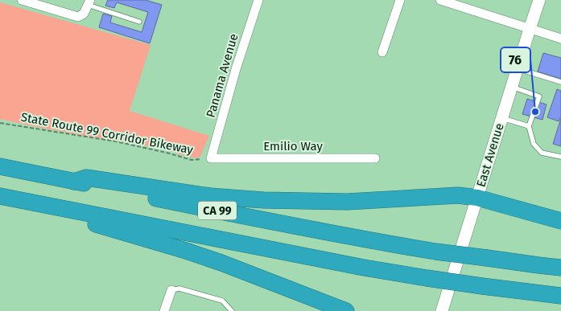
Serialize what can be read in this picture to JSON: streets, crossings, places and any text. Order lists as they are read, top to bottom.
{
  "streets": {
    "highway": ["CA 99"],
    "main road": ["East Avenue"],
    "street": ["Panama Avenue", "Emilio Way"],
    "path": ["State Route 99 Corridor Bikeway"]
  },
  "crossings": [
    ["Panama Avenue", "State Route 99 Corridor Bikeway"],
    ["Panama Avenue", "Emilio Way"],
    ["State Route 99 Corridor Bikeway", "Emilio Way"]
  ],
  "places": ["76"]
}
